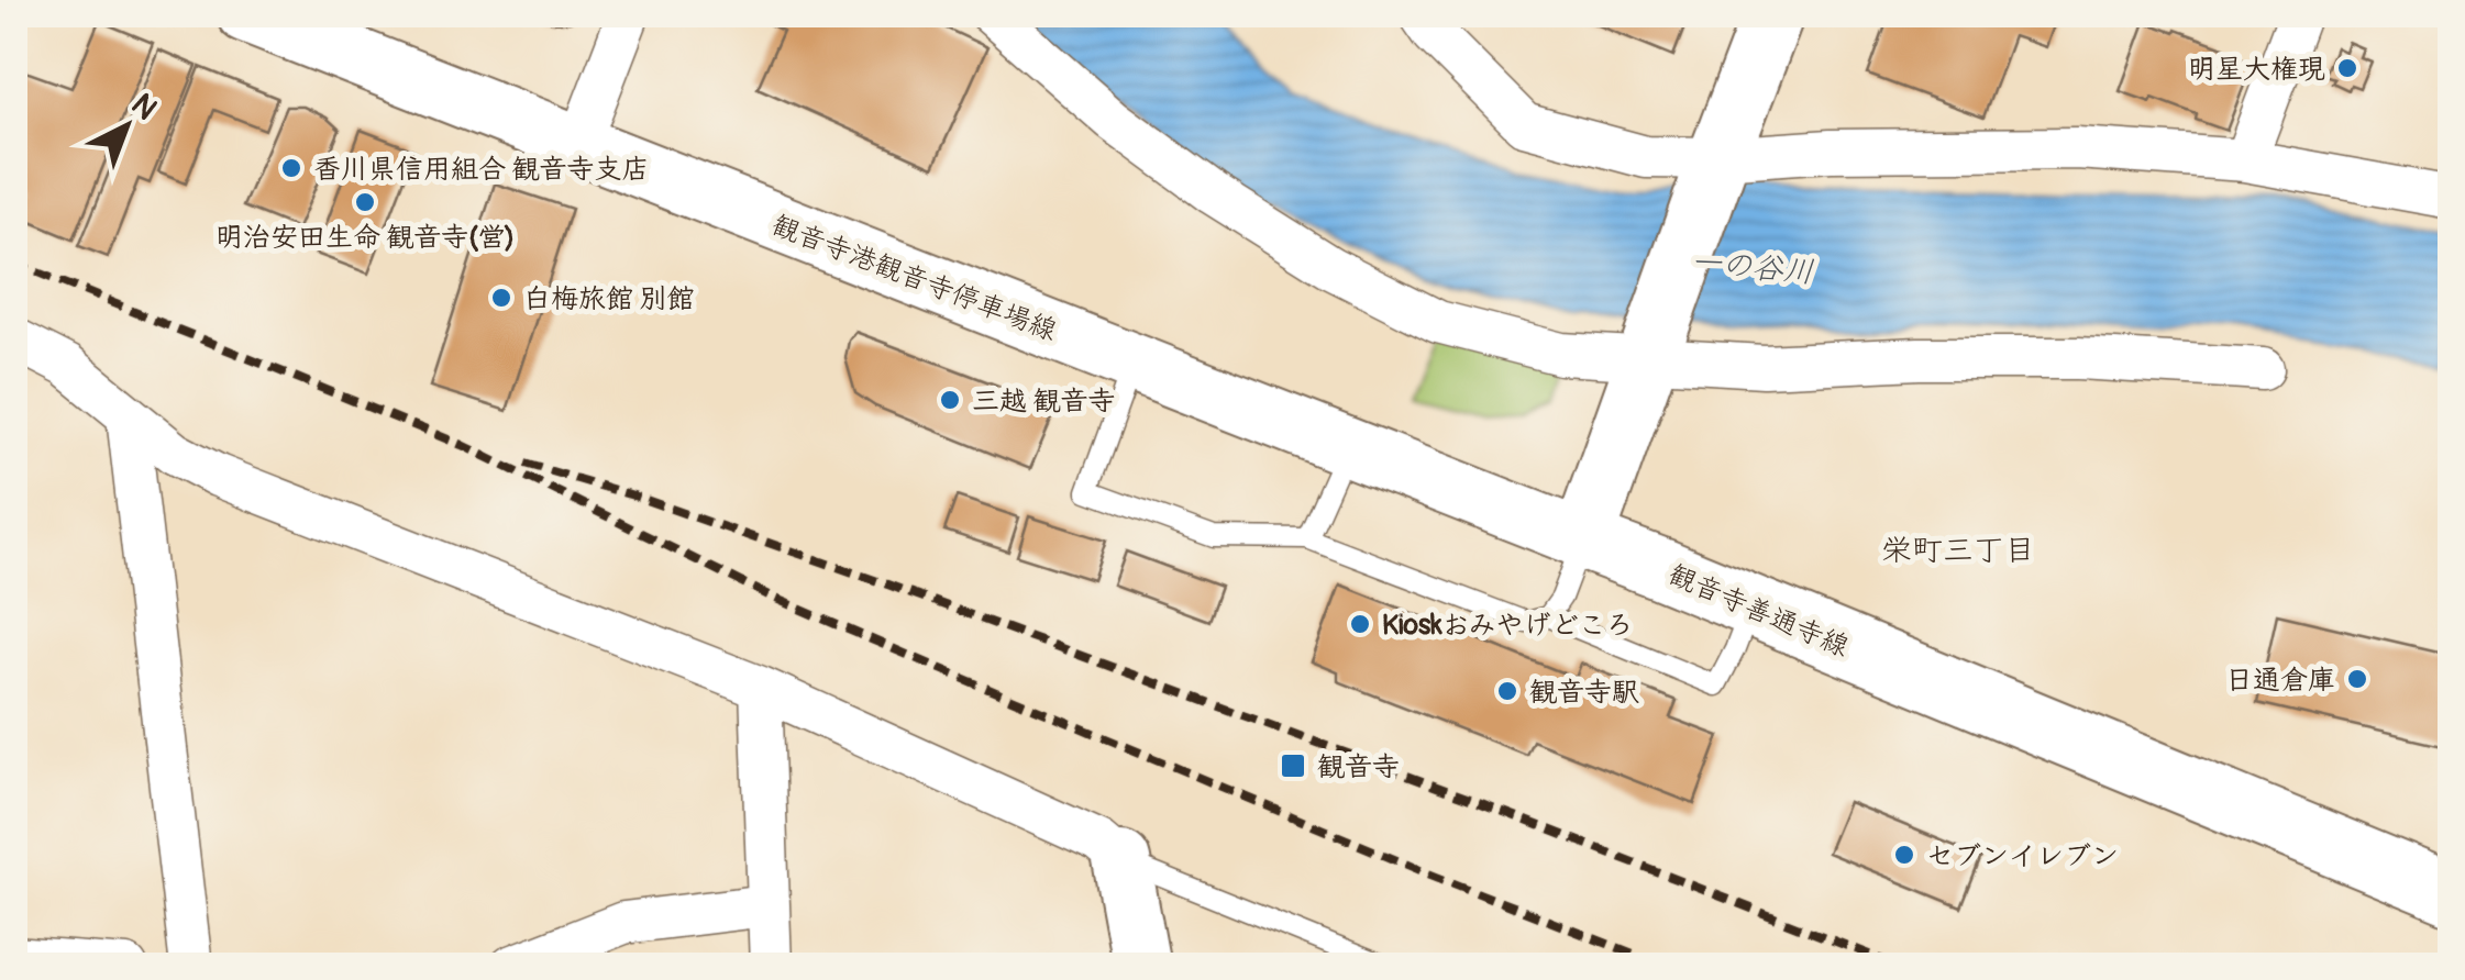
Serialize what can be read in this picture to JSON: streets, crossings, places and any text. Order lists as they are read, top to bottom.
{
  "streets": {
    "main road": ["観音寺港観音寺停車場線", "観音寺善通寺線"]
  },
  "crossings": [
    ["観音寺港観音寺停車場線", "観音寺善通寺線"]
  ],
  "districts": ["栄町三丁目"],
  "water": ["一の谷川"],
  "places": {
    "other": [
      "明星大権現",
      "香川県信用組合 観音寺支店",
      "明治安田生命 観音寺(営)",
      "白梅旅館 別館",
      "三越 観音寺",
      "Kioskおみやげどころ",
      "日通倉庫",
      "観音寺駅",
      "セブンイレブン"
    ],
    "transit": ["観音寺"]
  },
  "north": "top right"
}
